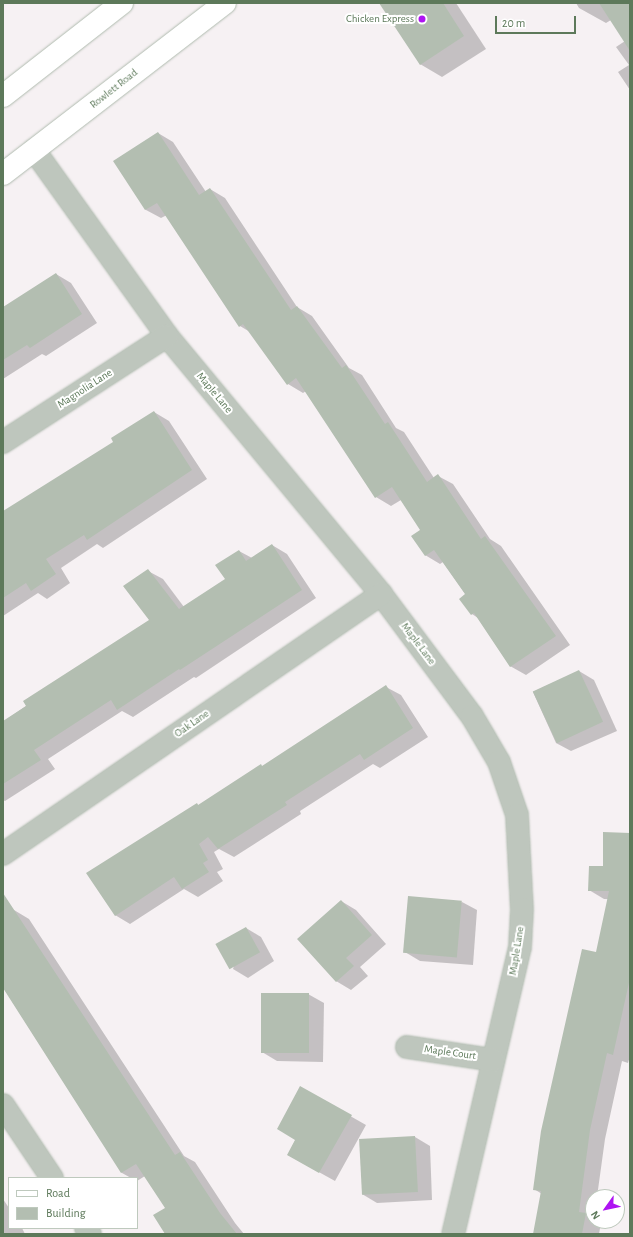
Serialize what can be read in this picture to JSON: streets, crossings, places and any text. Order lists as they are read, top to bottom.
{
  "streets": {
    "main road": ["Rowlett Road"],
    "street": [
      "Magnolia Lane",
      "Maple Lane",
      "Oak Lane",
      "Maple Court"
    ]
  },
  "crossings": [
    ["Rowlett Road", "Maple Lane"],
    ["Magnolia Lane", "Maple Lane"],
    ["Maple Lane", "Oak Lane"],
    ["Maple Lane", "Maple Court"]
  ],
  "places": ["Chicken Express"],
  "legend": ["Road", "Building"],
  "scale_bar": "20 m",
  "north": "bottom left"
}
